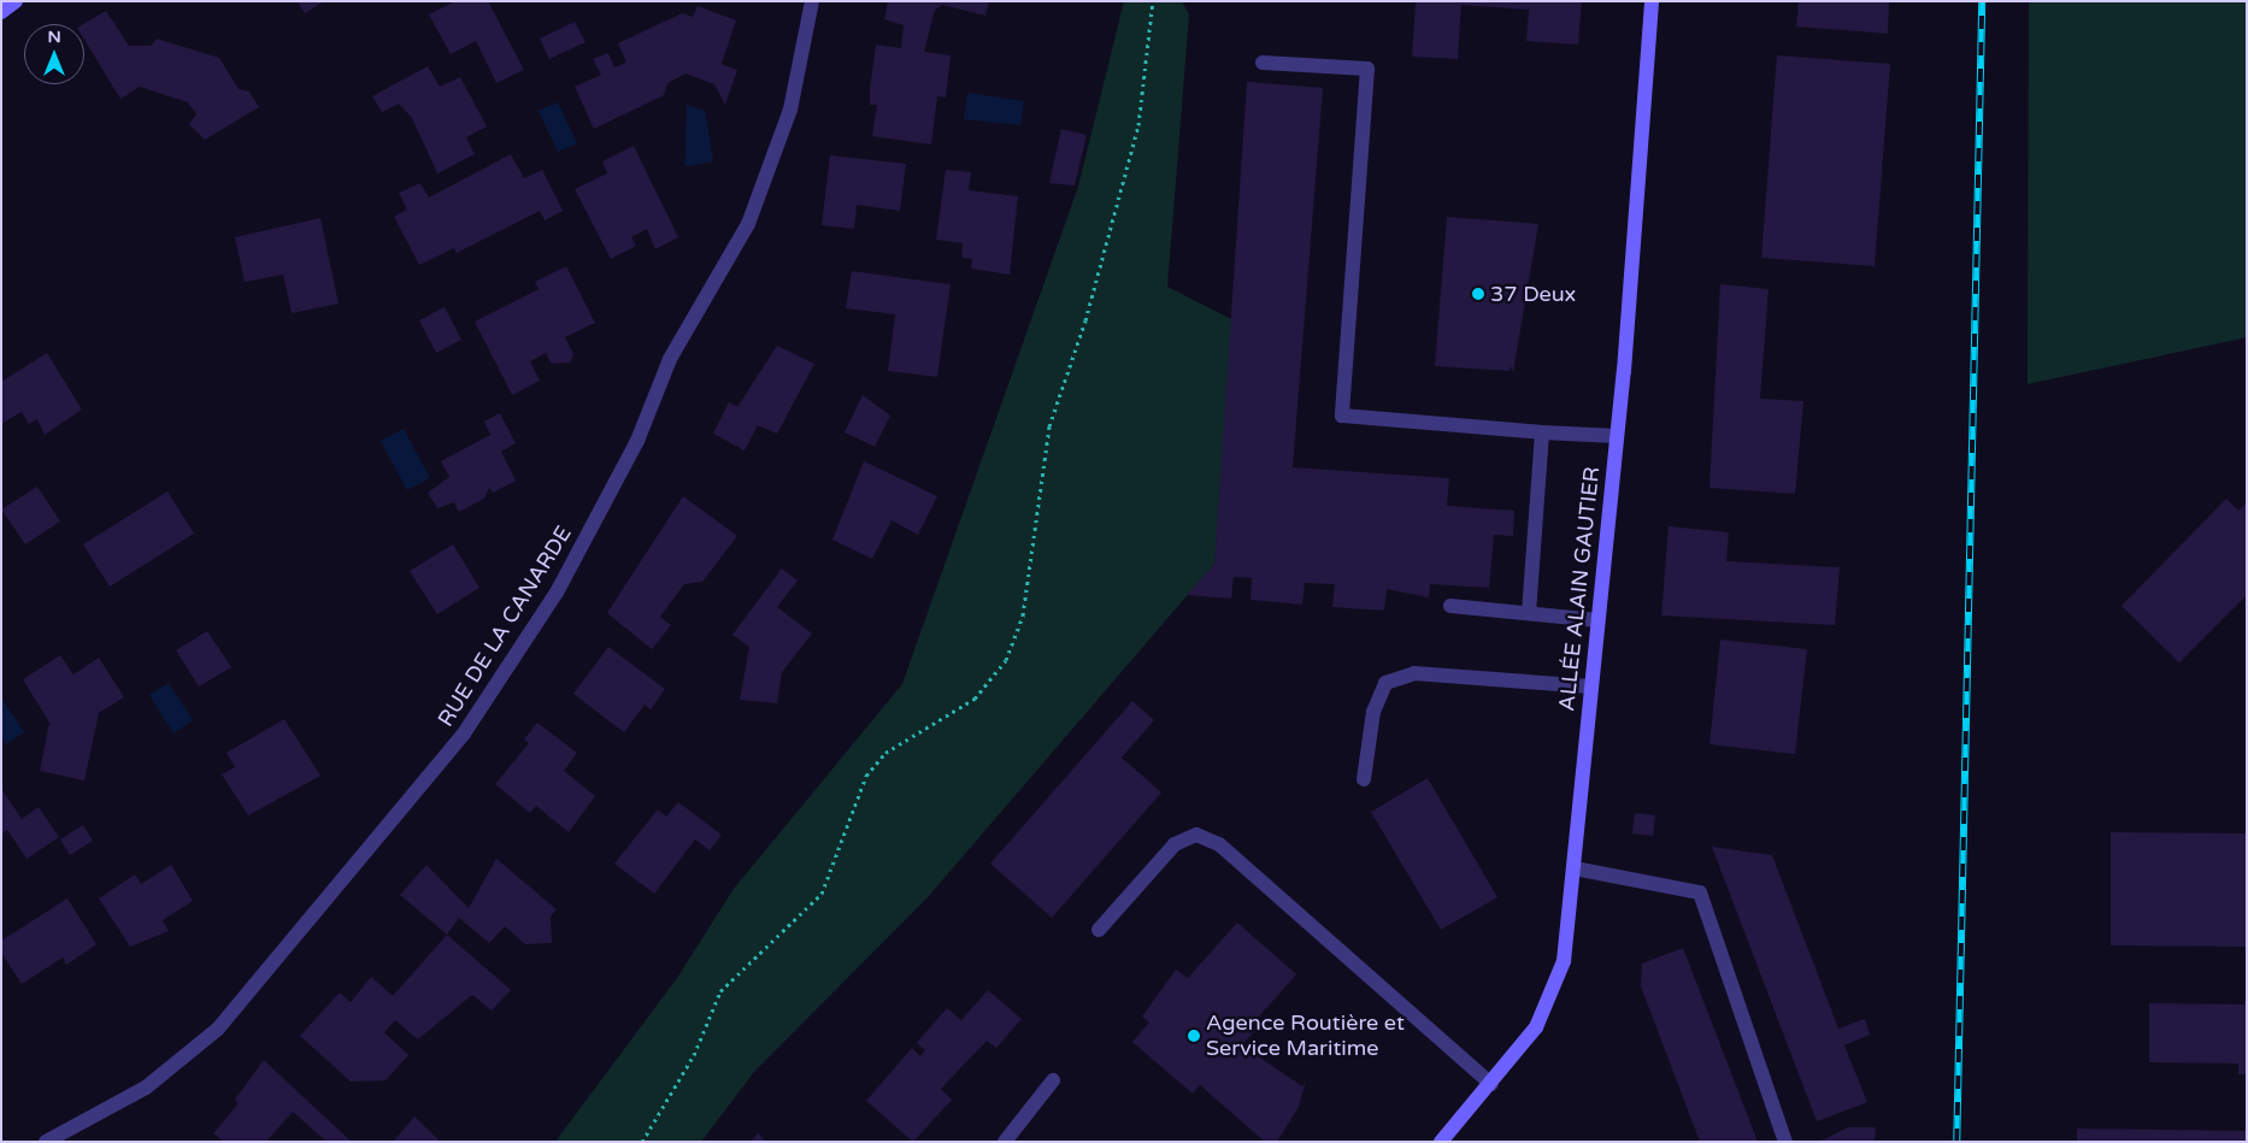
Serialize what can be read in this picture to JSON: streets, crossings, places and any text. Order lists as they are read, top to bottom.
{
  "streets": {
    "street": ["ALLÉE ALAIN GAUTIER", "RUE DE LA CANARDE"]
  },
  "places": ["37 Deux", "Agence Routière et Service Maritime"],
  "north": "top"
}
